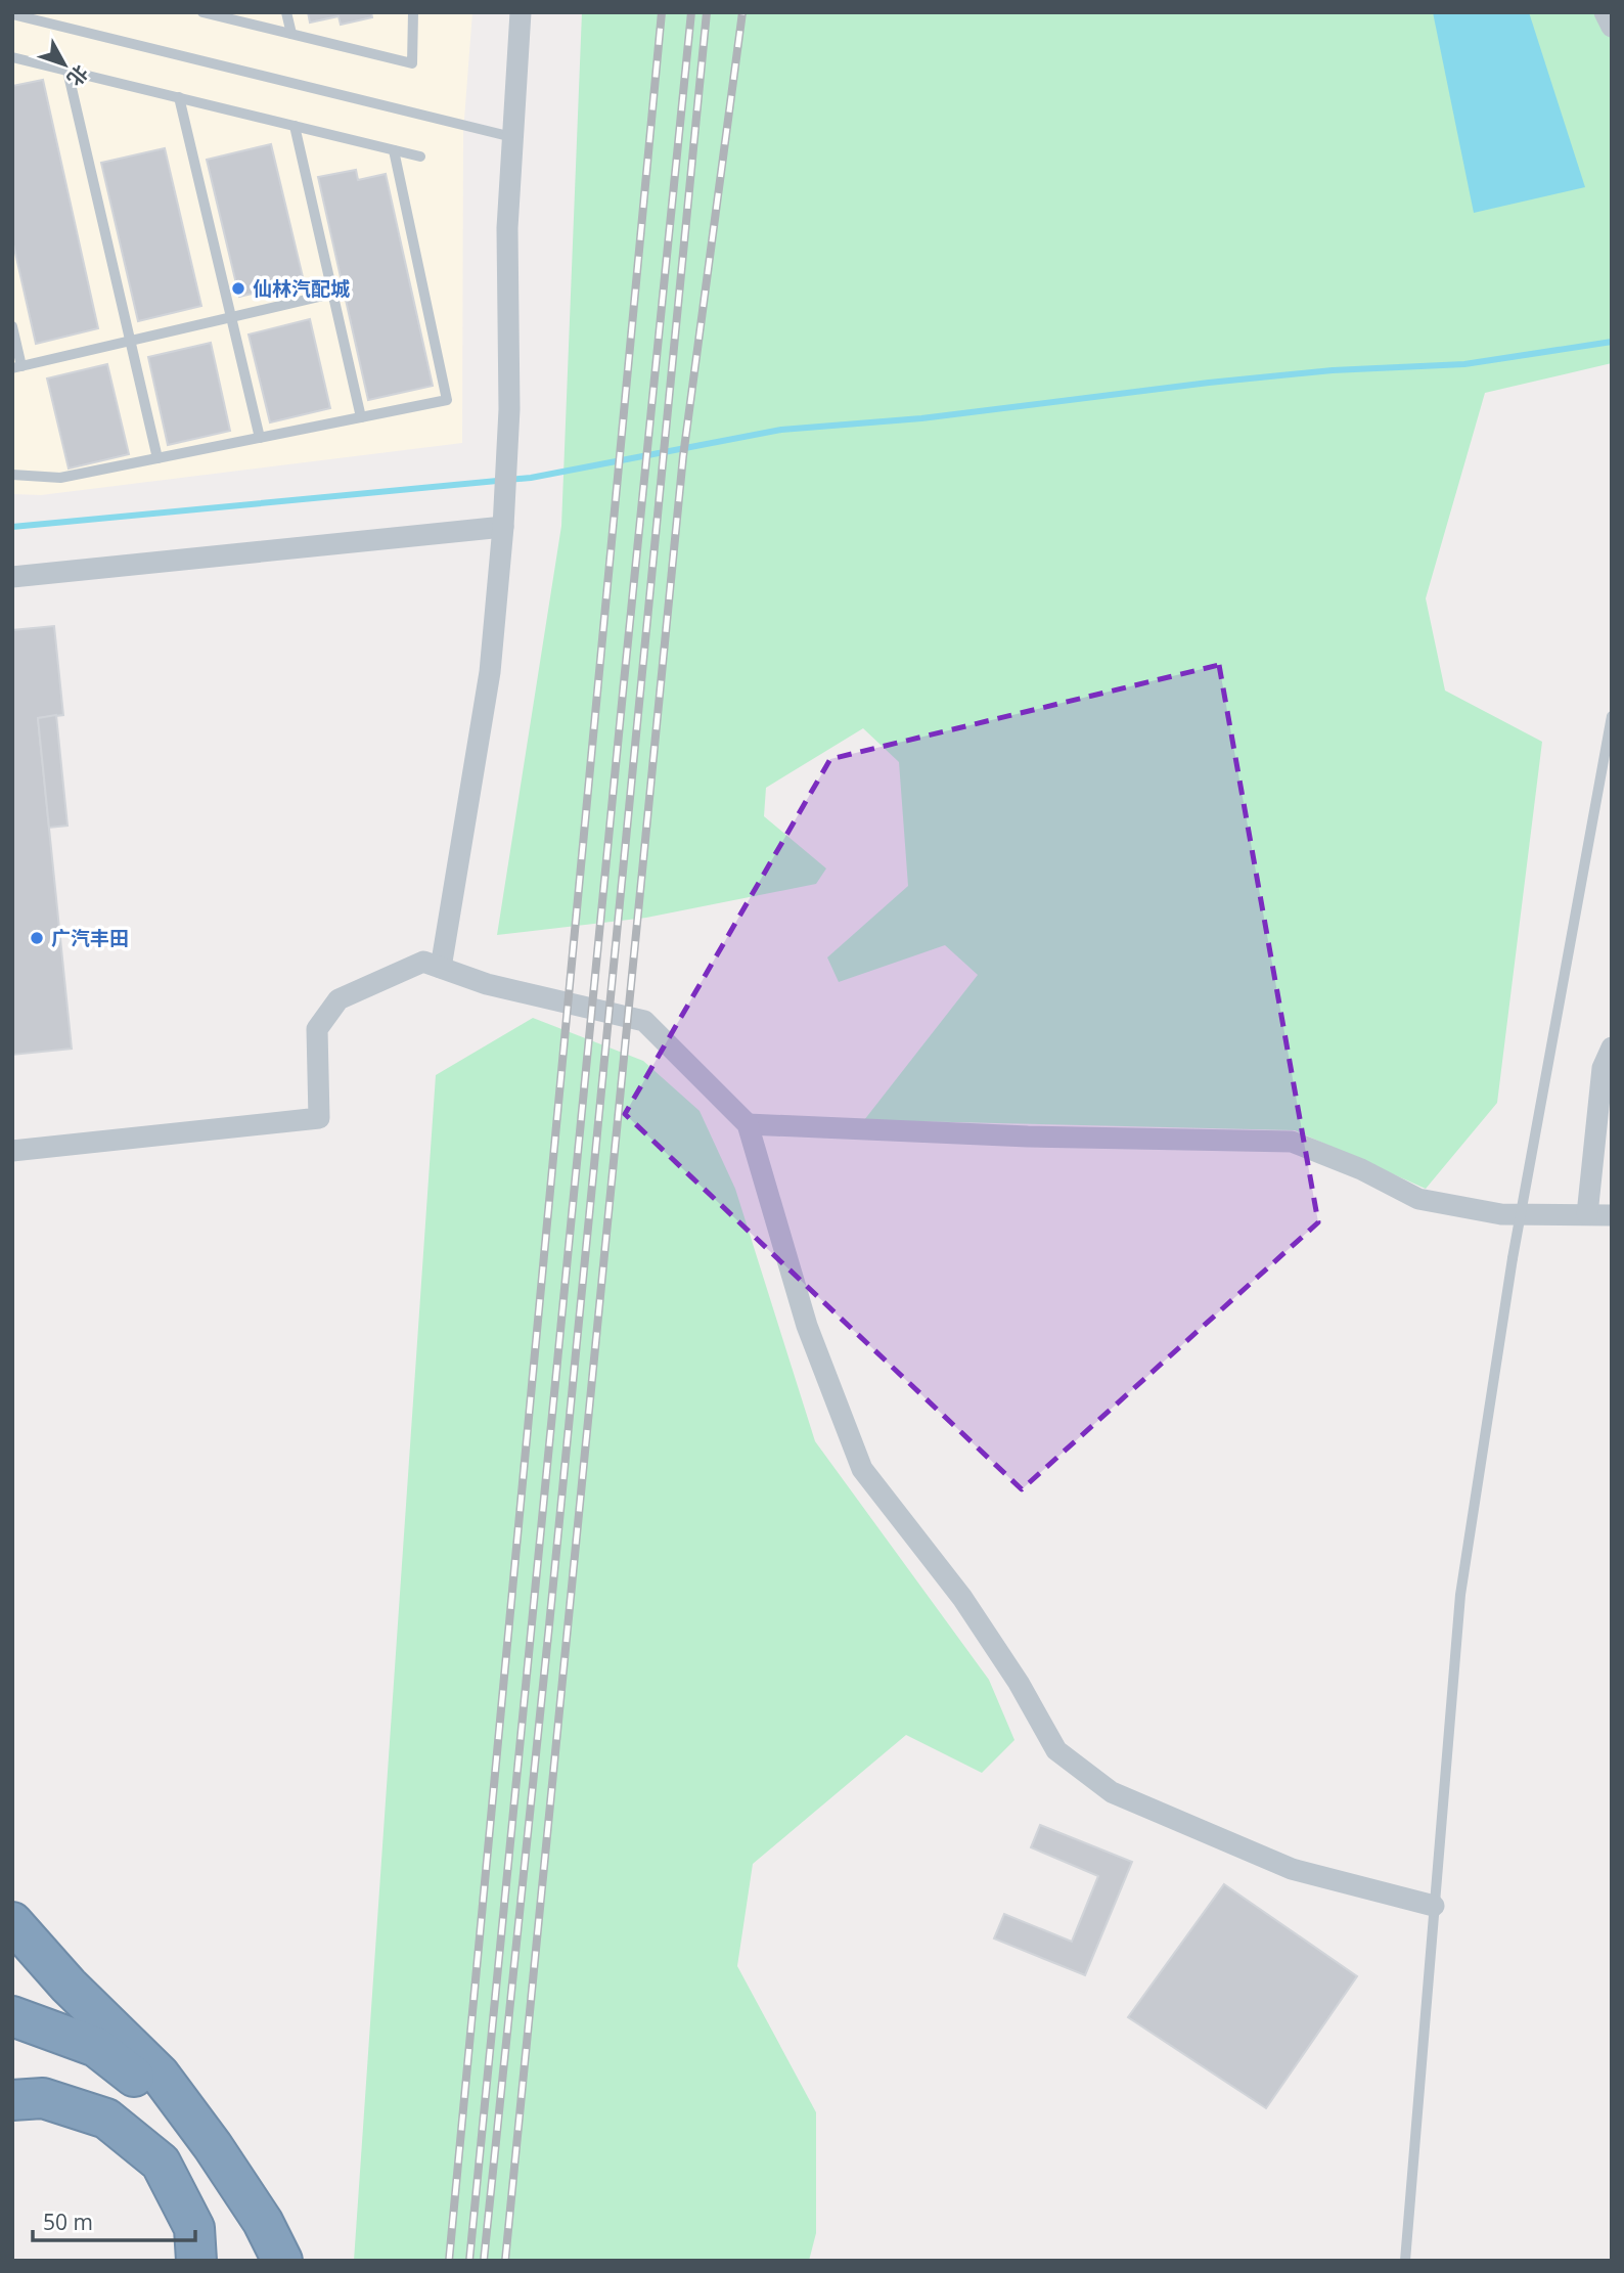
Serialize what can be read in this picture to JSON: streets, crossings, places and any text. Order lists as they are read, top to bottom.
{
  "places": ["仙林汽配城", "广汽丰田"],
  "scale_bar": "50 m",
  "north": "bottom right"
}
